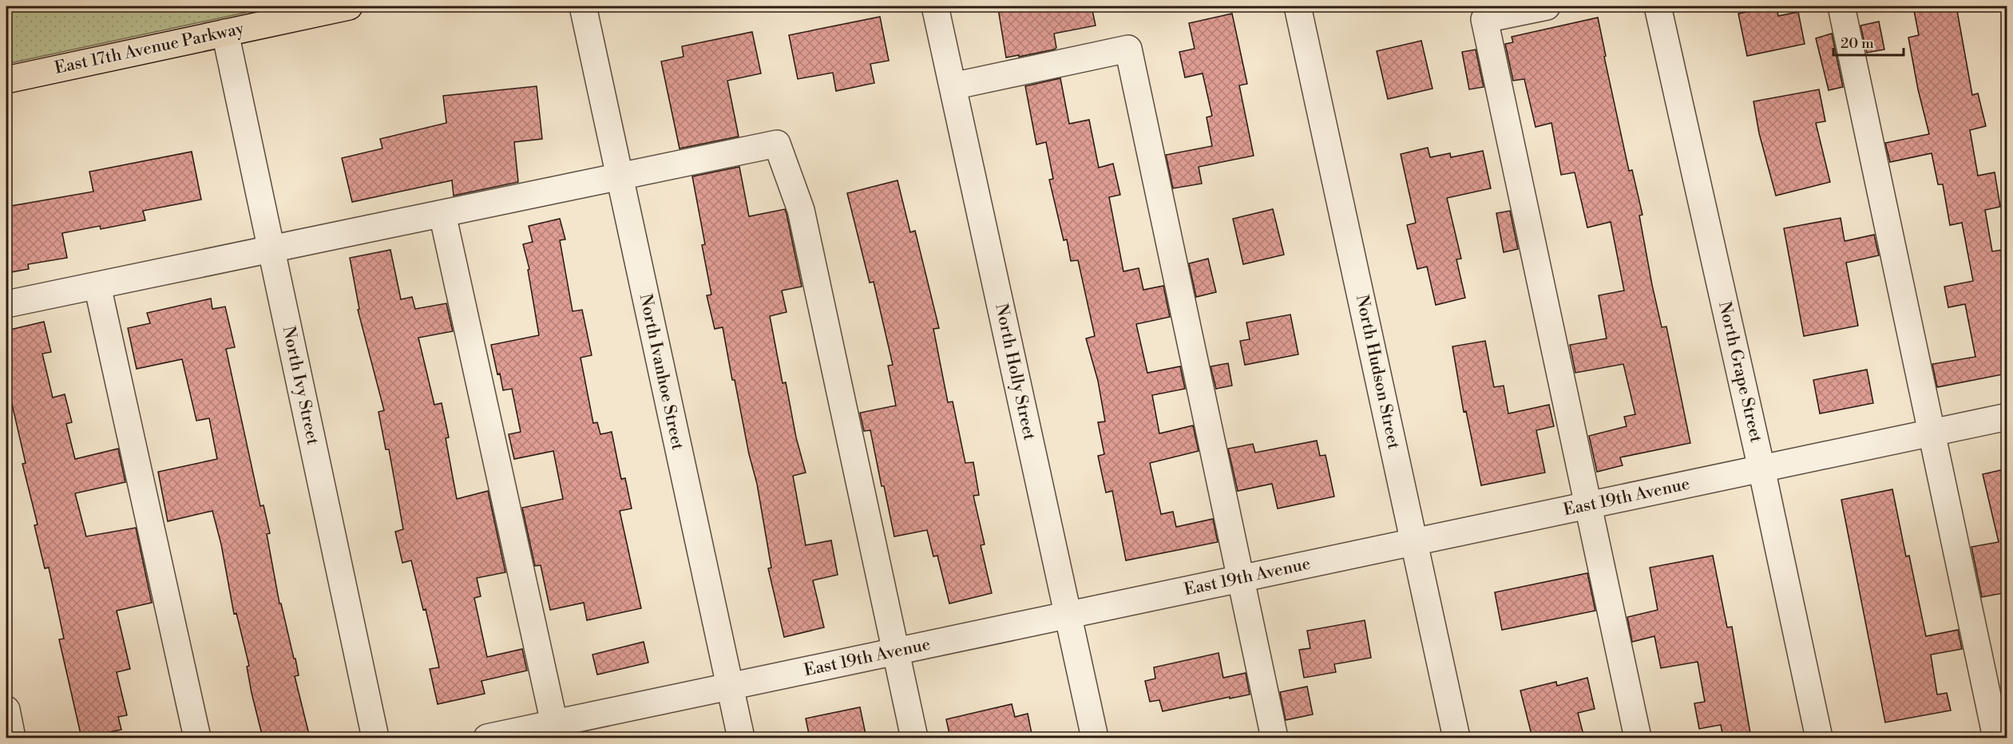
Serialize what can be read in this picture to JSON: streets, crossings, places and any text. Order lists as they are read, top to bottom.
{
  "streets": {
    "main road": ["East 17th Avenue Parkway"],
    "street": [
      "North Ivanhoe Street",
      "North Holly Street",
      "North Hudson Street",
      "North Grape Street",
      "North Ivy Street",
      "East 19th Avenue"
    ]
  },
  "crossings": [
    ["East 17th Avenue Parkway", "North Ivy Street"],
    ["North Ivanhoe Street", "East 19th Avenue"],
    ["North Holly Street", "East 19th Avenue"],
    ["North Hudson Street", "East 19th Avenue"],
    ["North Grape Street", "East 19th Avenue"]
  ],
  "scale_bar": "20 m"
}
